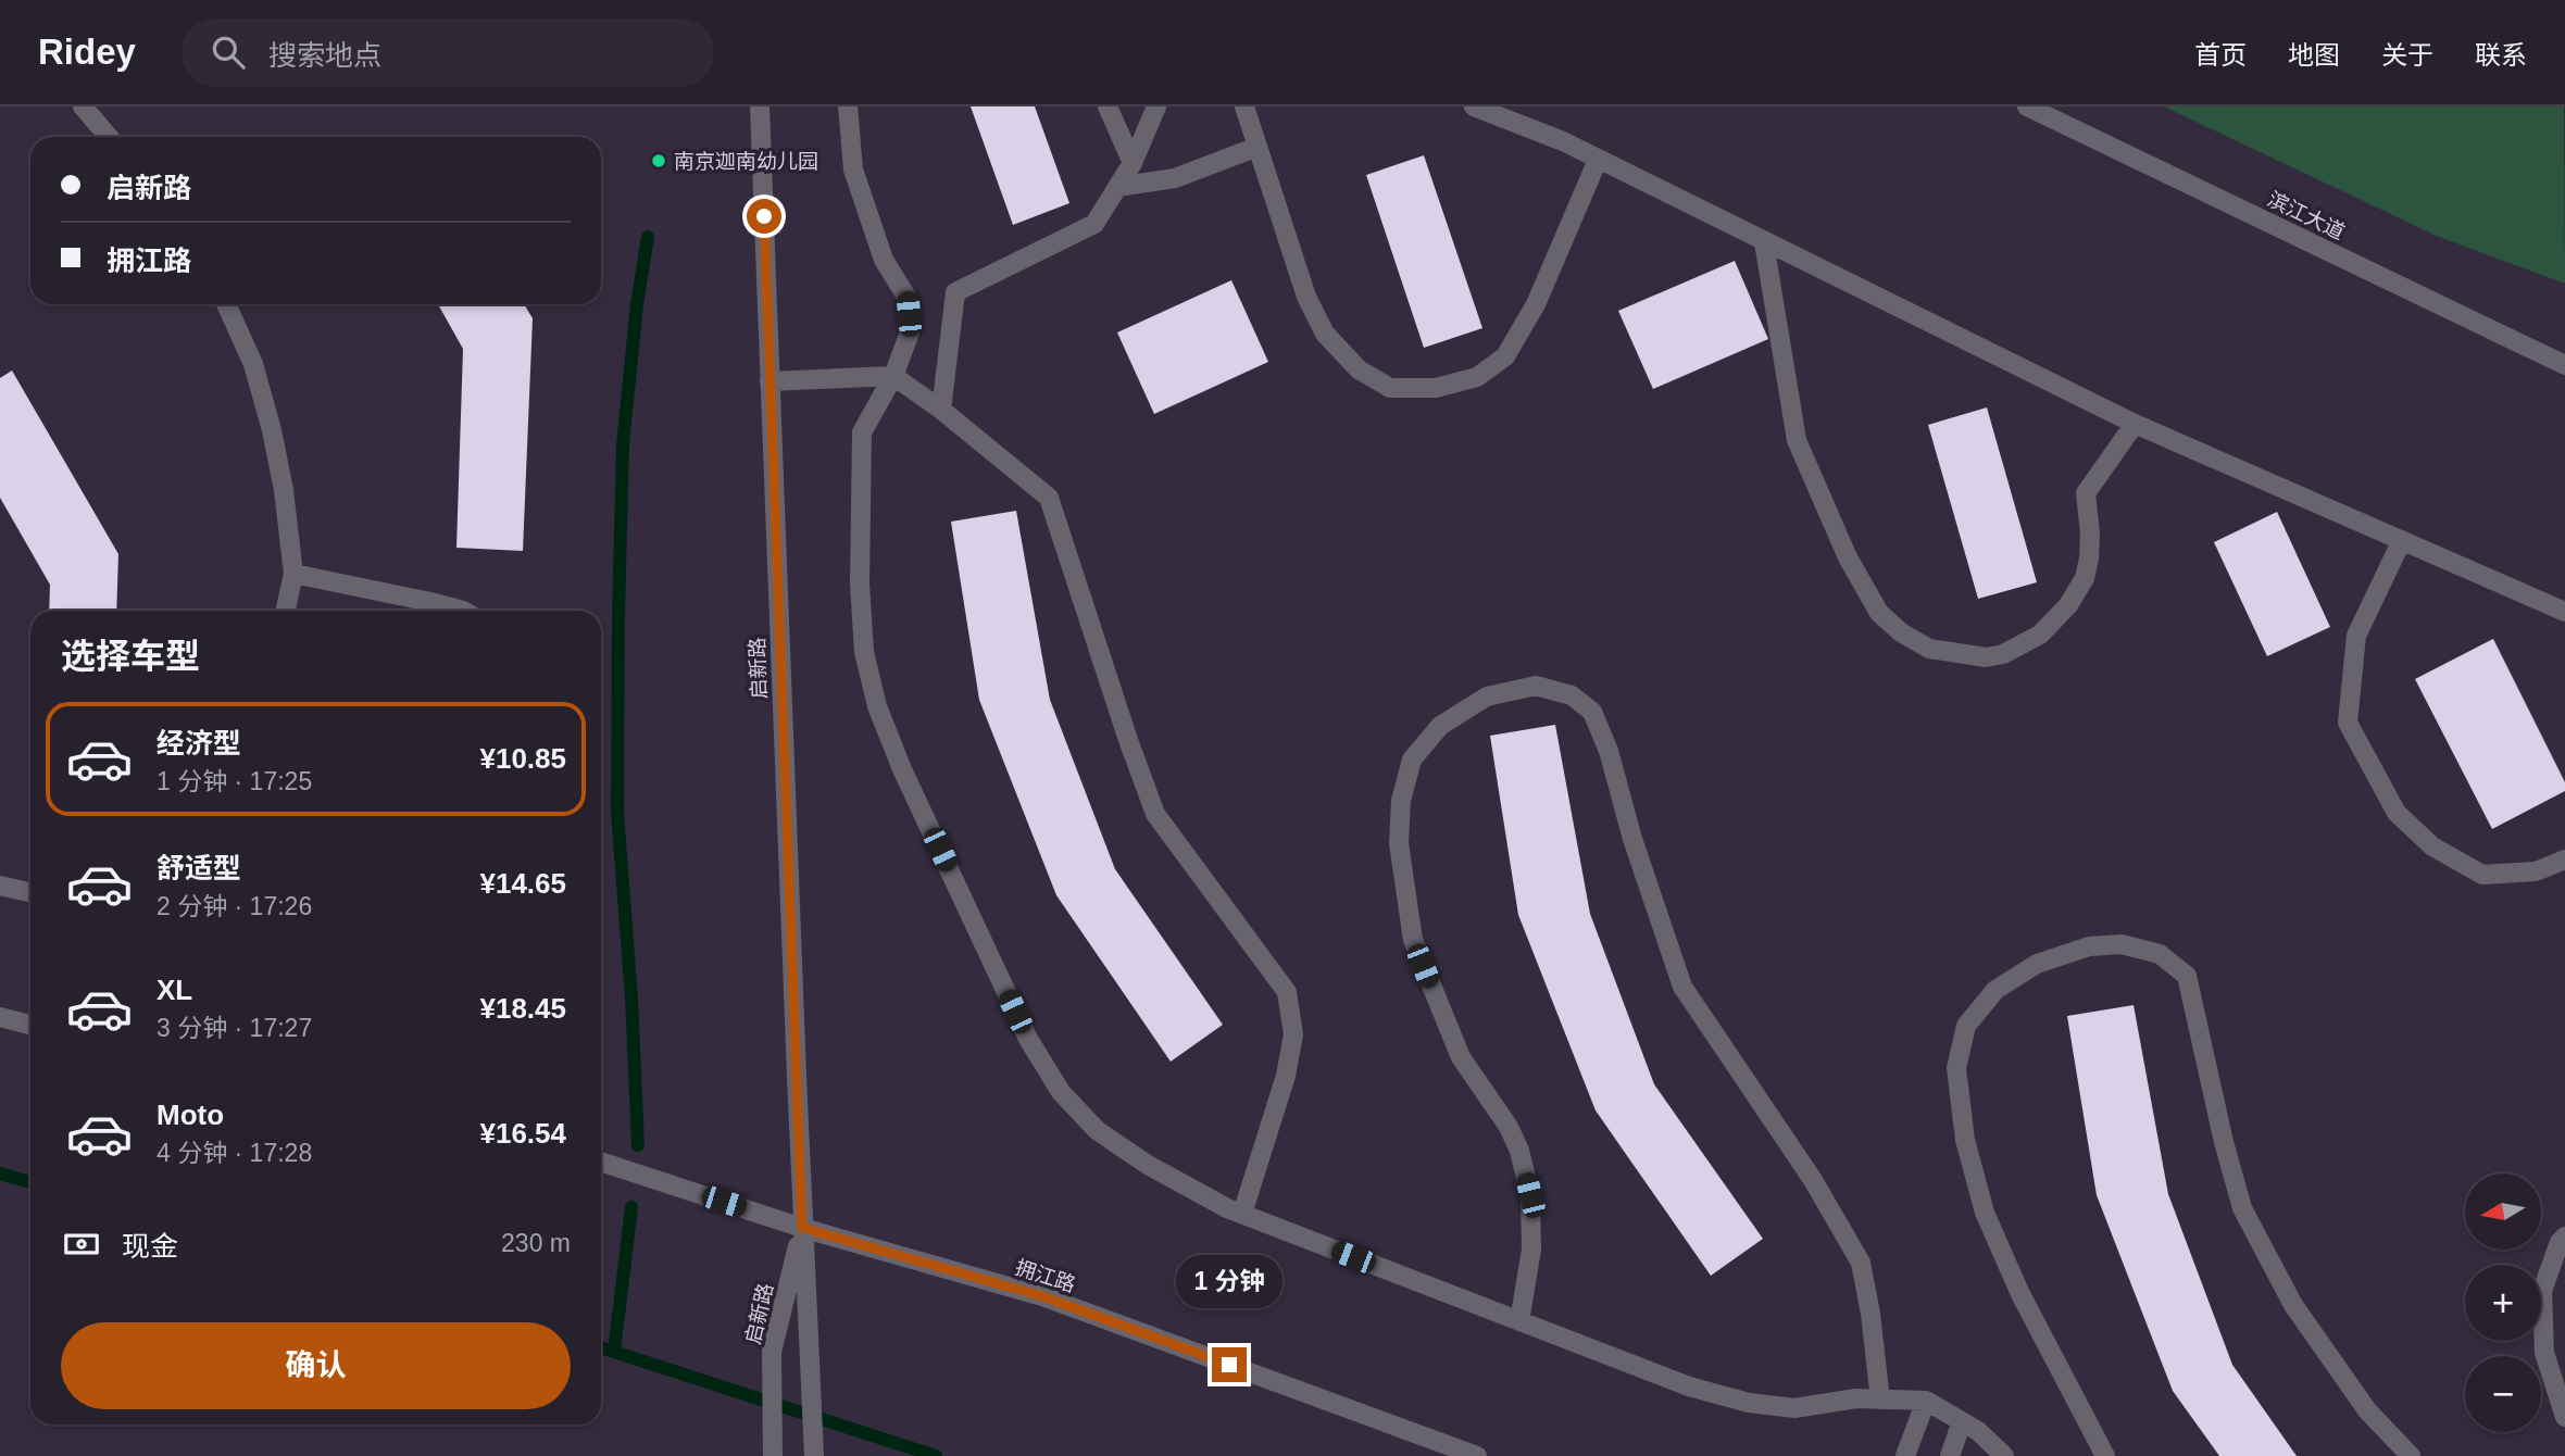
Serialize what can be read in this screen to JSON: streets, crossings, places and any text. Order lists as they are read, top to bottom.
{
  "streets": {
    "street": ["滨江大道", "启新路", "拥江路"]
  },
  "crossings": [
    ["启新路", "拥江路"]
  ],
  "places": ["南京迦南幼儿园"],
  "north": "left",
  "page": {
    "header": "Ridey",
    "search": "搜索地点",
    "nav": [
      "首页",
      "地图",
      "关于",
      "联系"
    ],
    "banner": ["启新路", "拥江路"],
    "heading": "选择车型",
    "list": [
      {
        "name": "经济型",
        "note": "1 分钟 · 17:25",
        "value": "¥10.85"
      },
      {
        "name": "舒适型",
        "note": "2 分钟 · 17:26",
        "value": "¥14.65"
      },
      {
        "name": "XL",
        "note": "3 分钟 · 17:27",
        "value": "¥18.45"
      },
      {
        "name": "Moto",
        "note": "4 分钟 · 17:28",
        "value": "¥16.54"
      }
    ],
    "map_buttons": ["+", "−"],
    "pay": ["现金", "230 m"],
    "bubble": "1 分钟",
    "buttons": "确认"
  }
}
